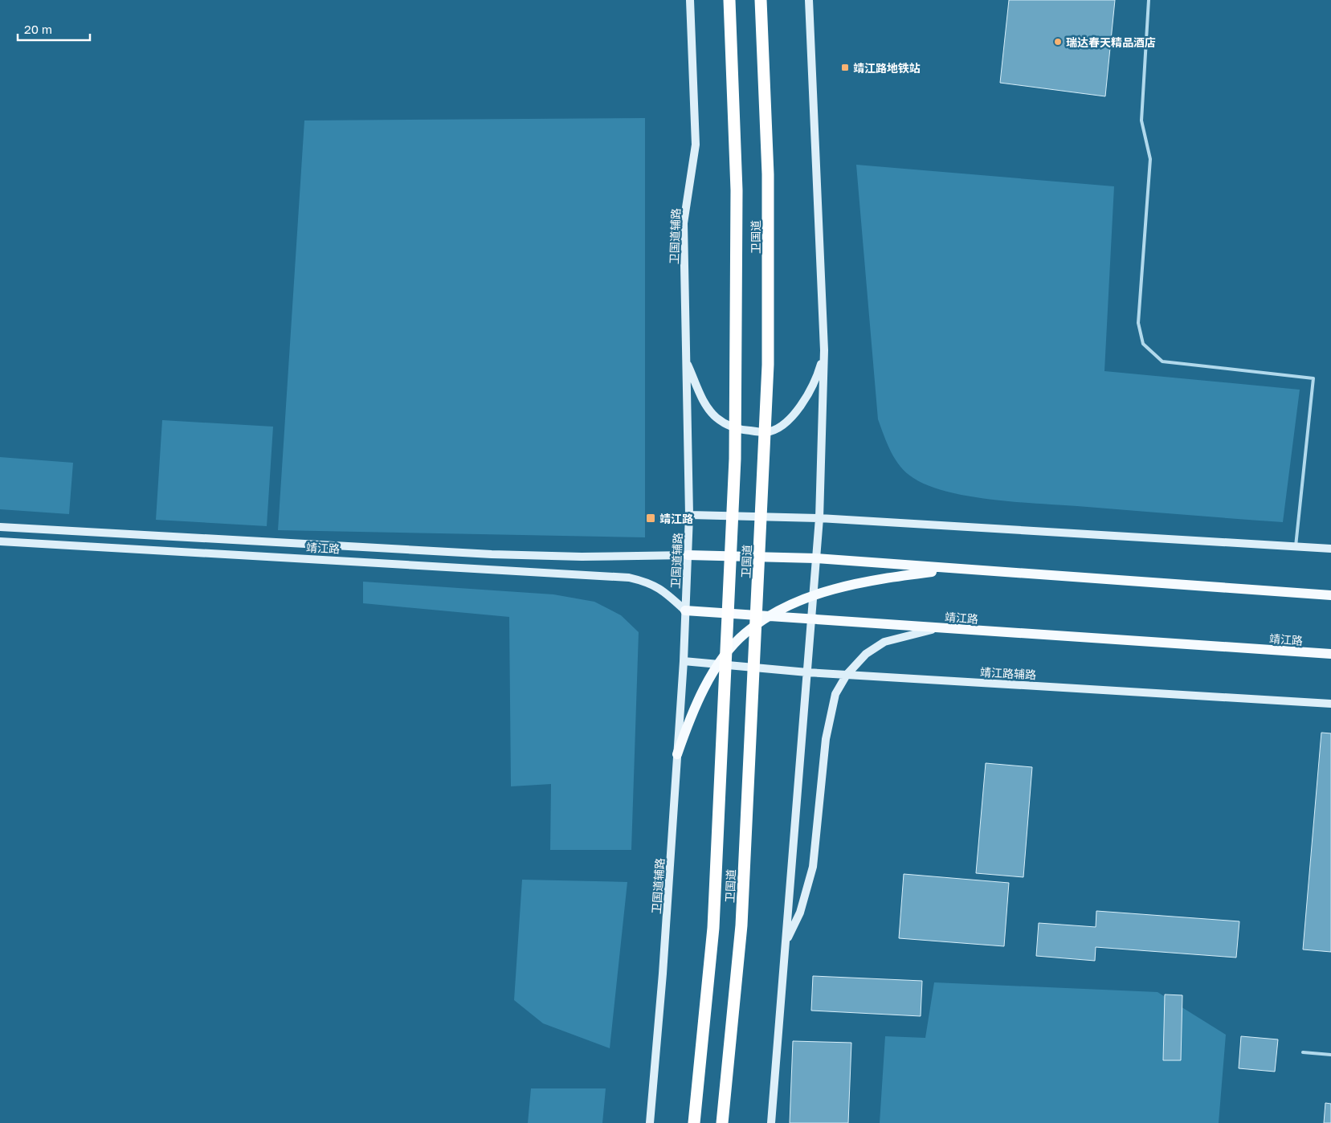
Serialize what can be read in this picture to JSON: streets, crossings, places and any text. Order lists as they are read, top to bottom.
{
  "streets": {
    "highway": ["卫国道"],
    "main road": ["卫国道辅路", "靖江路", "靖江路辅路"]
  },
  "crossings": [
    ["卫国道辅路", "靖江路"],
    ["卫国道辅路", "靖江路辅路"]
  ],
  "places": {
    "other": ["瑞达春天精品酒店"],
    "transit": ["靖江路地铁站", "靖江路"]
  },
  "scale_bar": "20 m"
}
